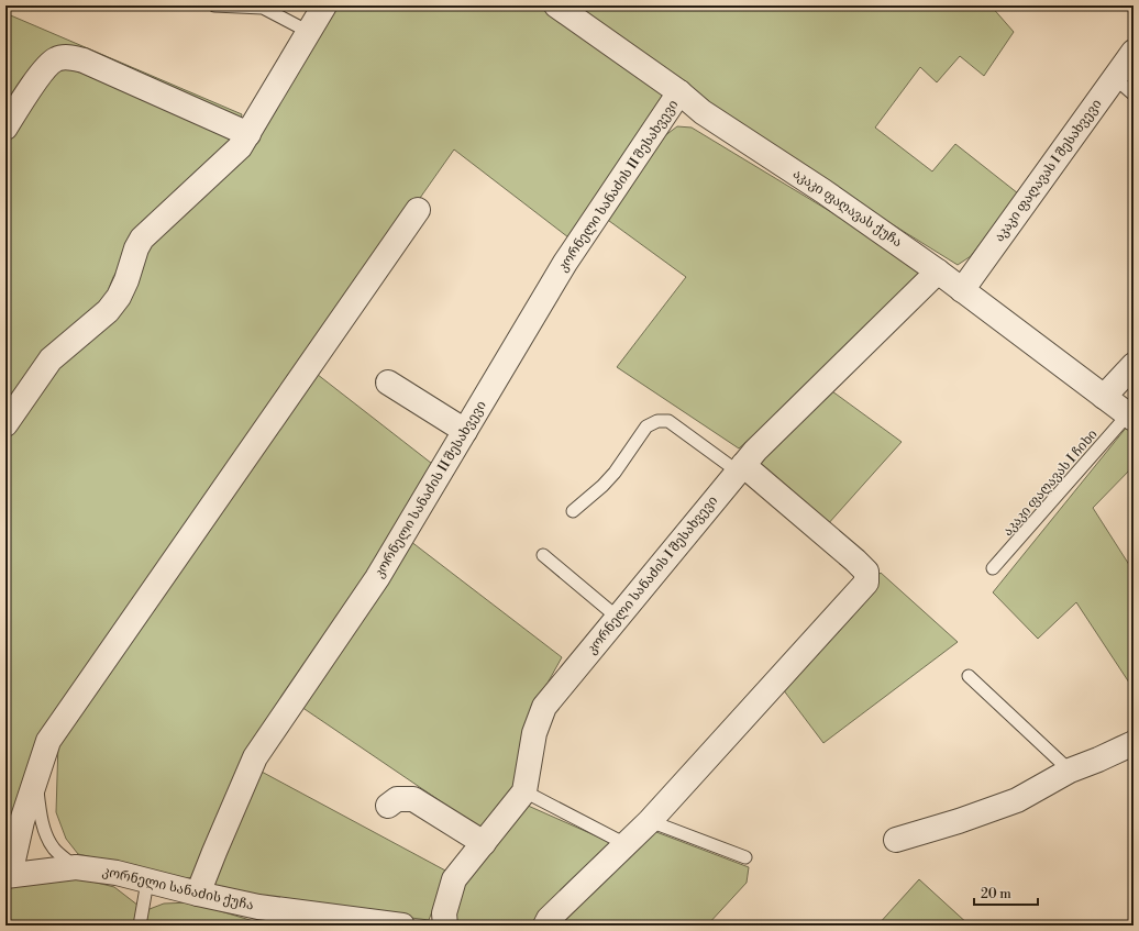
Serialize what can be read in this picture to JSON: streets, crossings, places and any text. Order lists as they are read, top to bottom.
{
  "streets": {
    "street": [
      "აკაკი ფაღავას I შესახვევი",
      "კორნელი სანაძის II შესახვევი",
      "აკაკი ფაღავას ქუჩა",
      "კორნელი სანაძის I შესახვევი",
      "კორნელი სანაძის ქუჩა"
    ],
    "lane": ["აკაკი ფაღავას I ჩიხი"]
  },
  "crossings": [
    ["აკაკი ფაღავას I შესახვევი", "აკაკი ფაღავას ქუჩა"],
    ["კორნელი სანაძის II შესახვევი", "აკაკი ფაღავას ქუჩა"],
    ["კორნელი სანაძის II შესახვევი", "კორნელი სანაძის ქუჩა"],
    ["აკაკი ფაღავას ქუჩა", "აკაკი ფაღავას I ჩიხი"],
    ["აკაკი ფაღავას ქუჩა", "კორნელი სანაძის I შესახვევი"]
  ],
  "scale_bar": "20 m"
}
